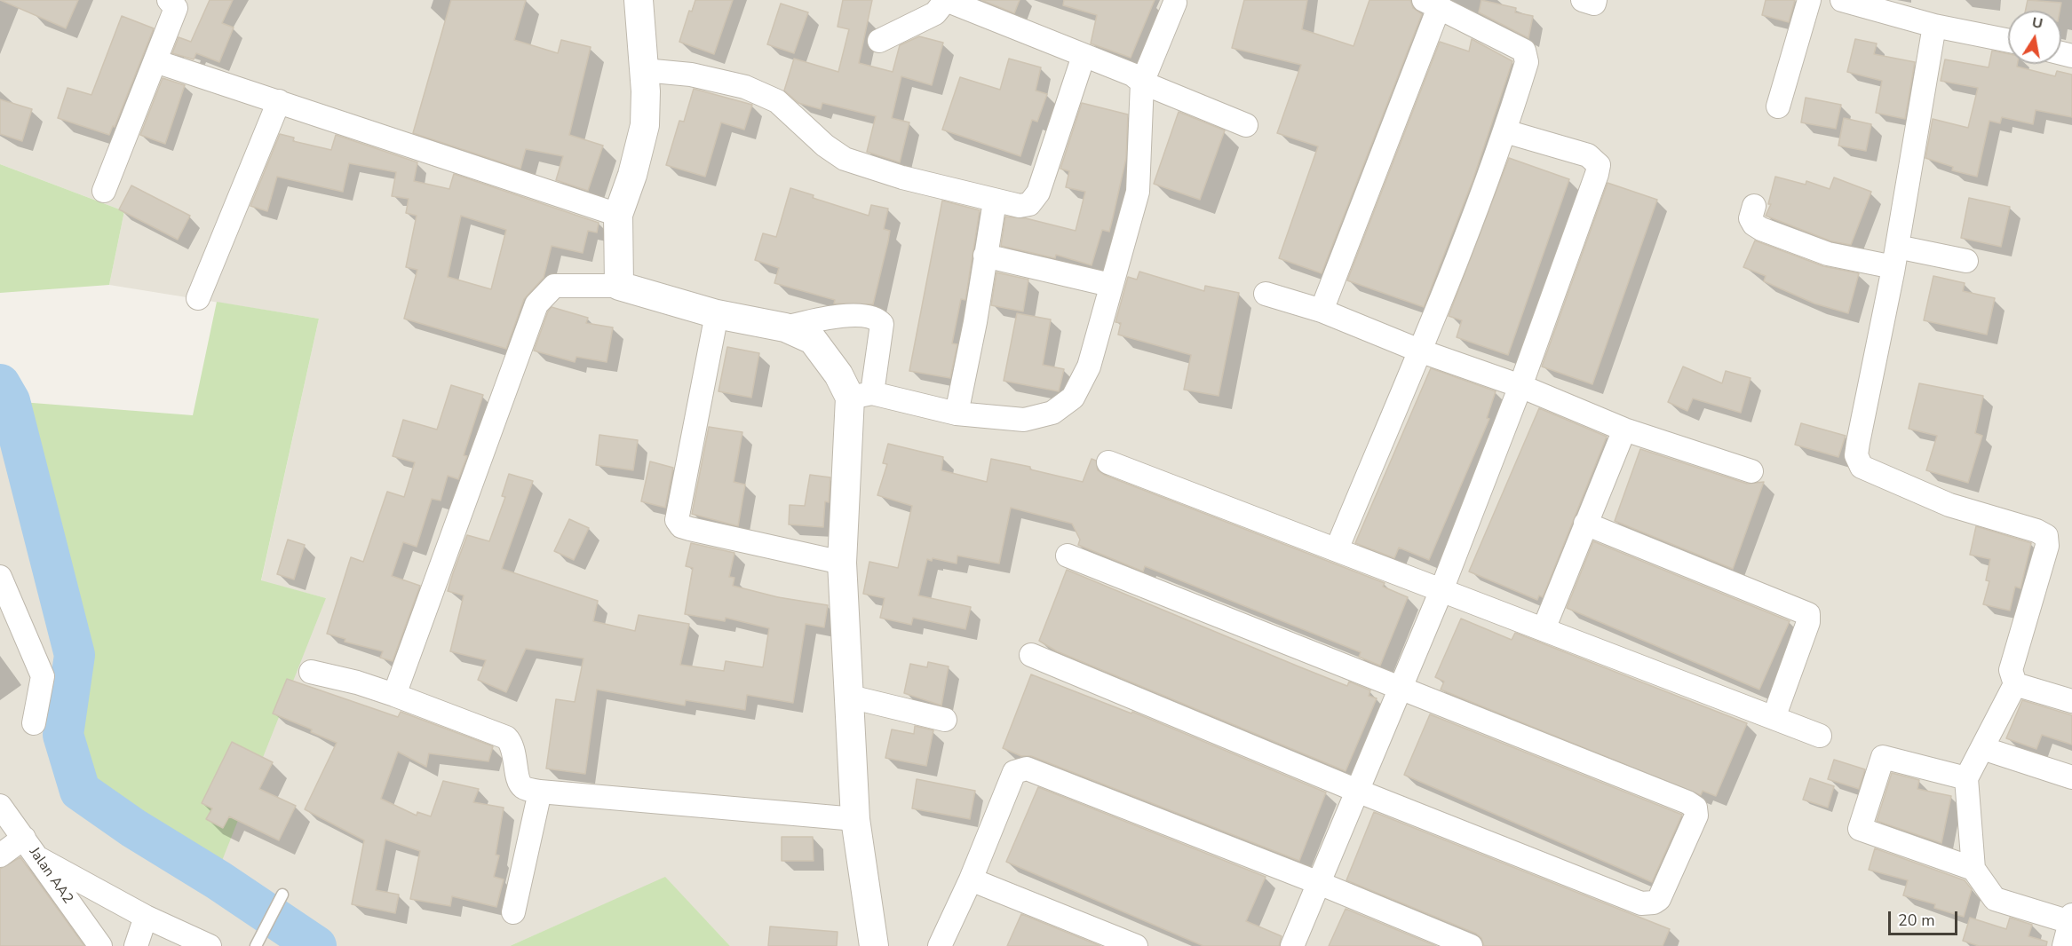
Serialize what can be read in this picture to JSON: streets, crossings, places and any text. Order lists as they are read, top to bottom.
{
  "streets": {
    "street": ["Jalan AA2"]
  },
  "scale_bar": "20 m",
  "north": "top"
}
